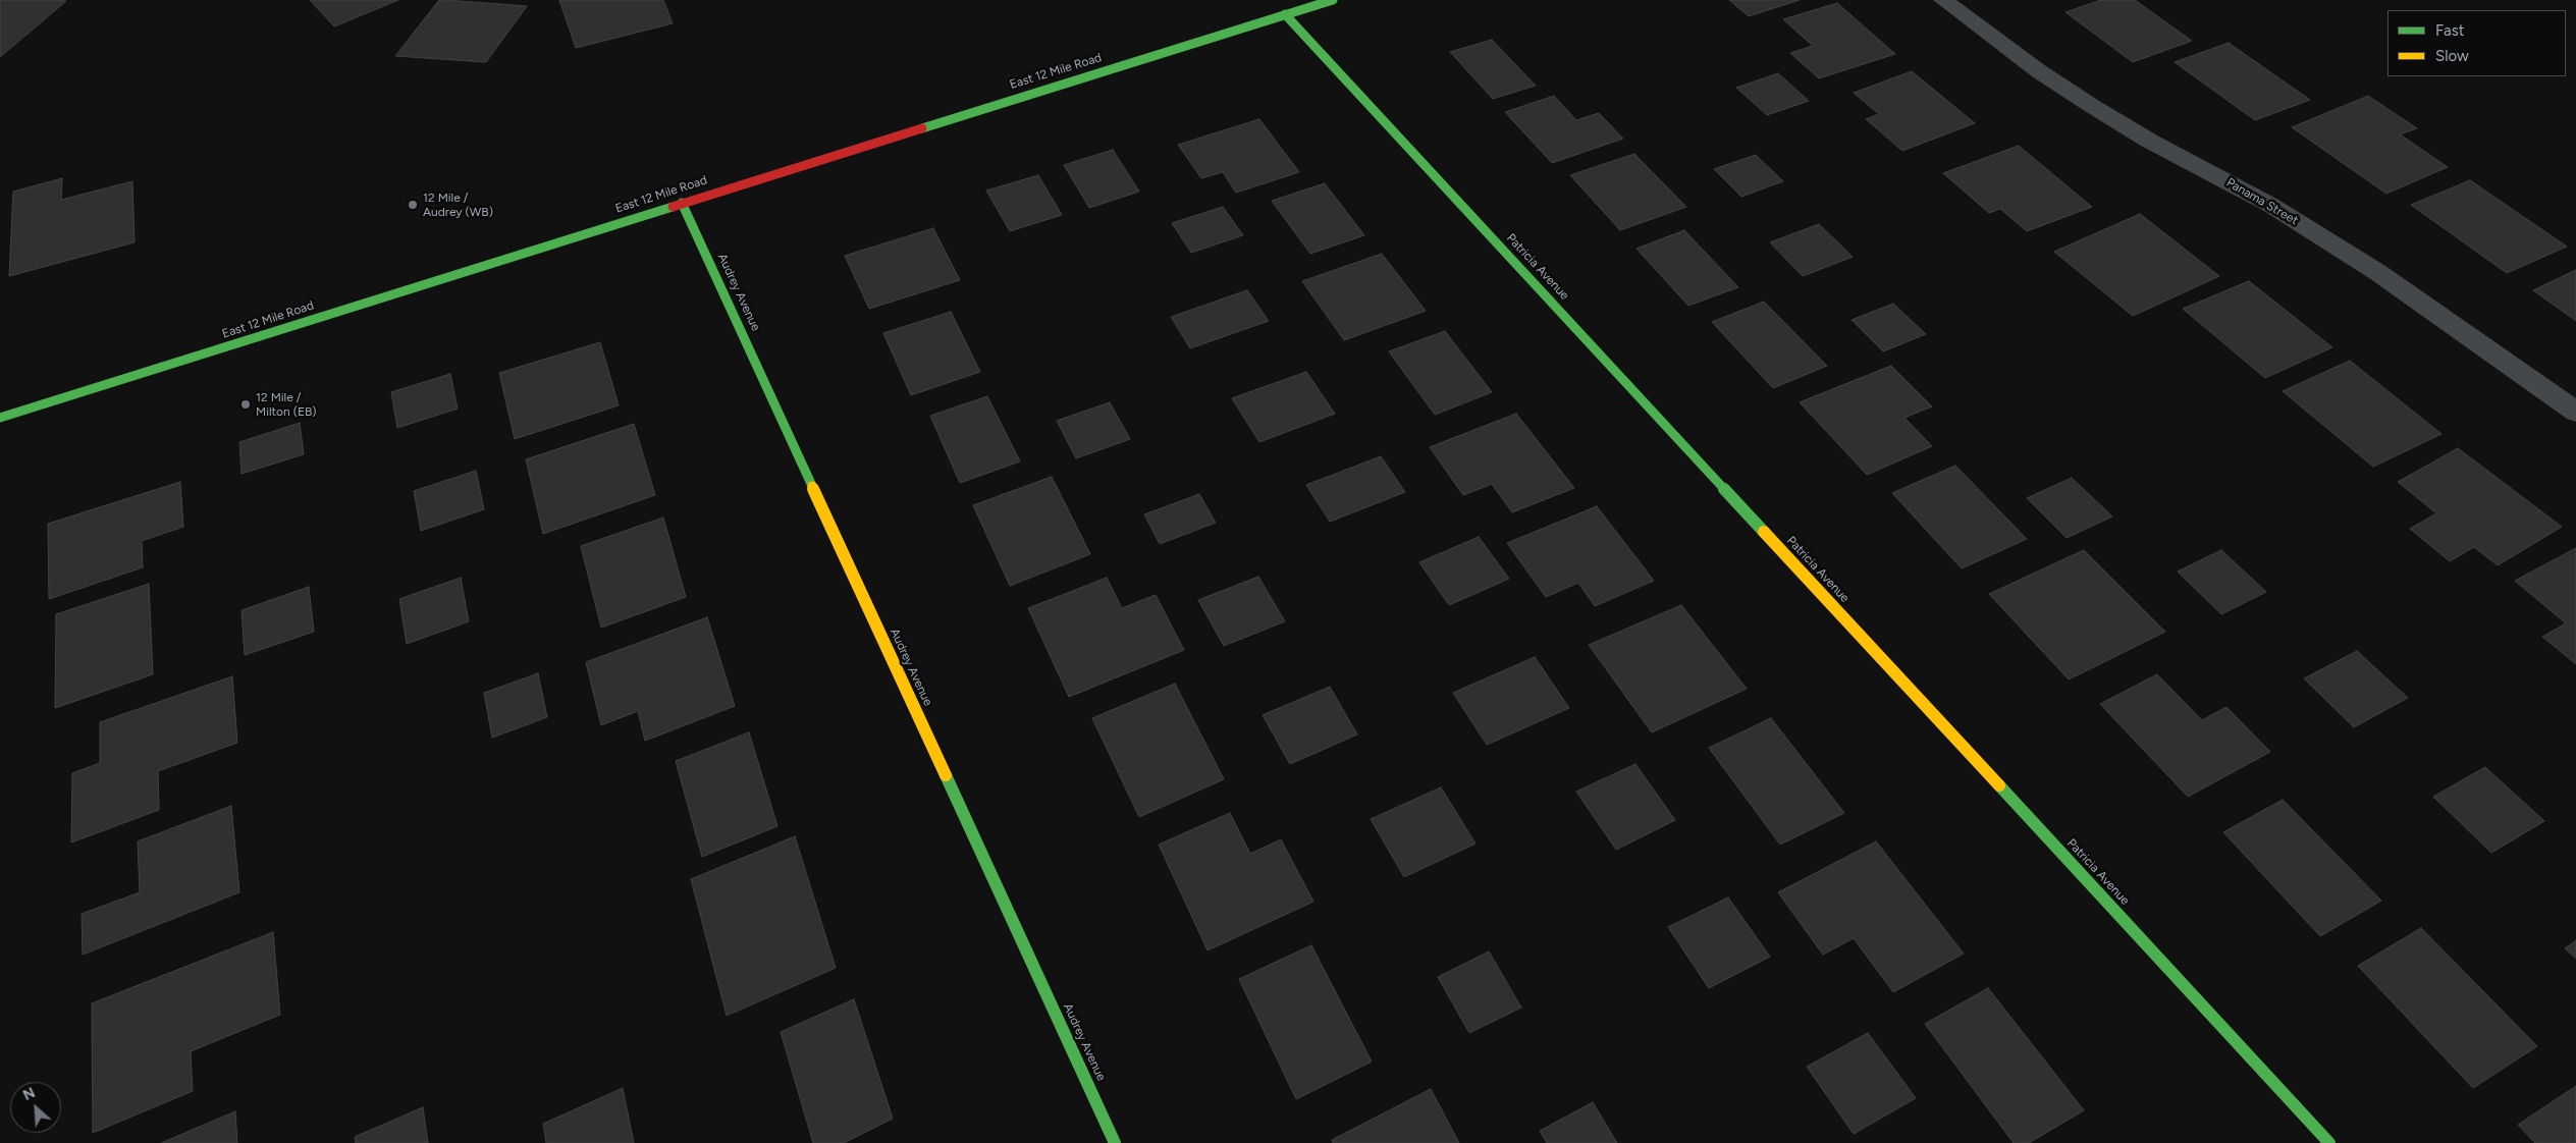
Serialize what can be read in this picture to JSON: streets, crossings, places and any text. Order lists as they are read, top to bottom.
{
  "streets": {
    "street": [
      "East 12 Mile Road",
      "Panama Street",
      "Patricia Avenue",
      "Audrey Avenue"
    ]
  },
  "crossings": [
    ["East 12 Mile Road", "Patricia Avenue"],
    ["East 12 Mile Road", "Audrey Avenue"]
  ],
  "places": ["12 Mile / Audrey (WB)", "12 Mile / Milton (EB)"],
  "legend": ["Fast", "Slow"],
  "north": "top left"
}
